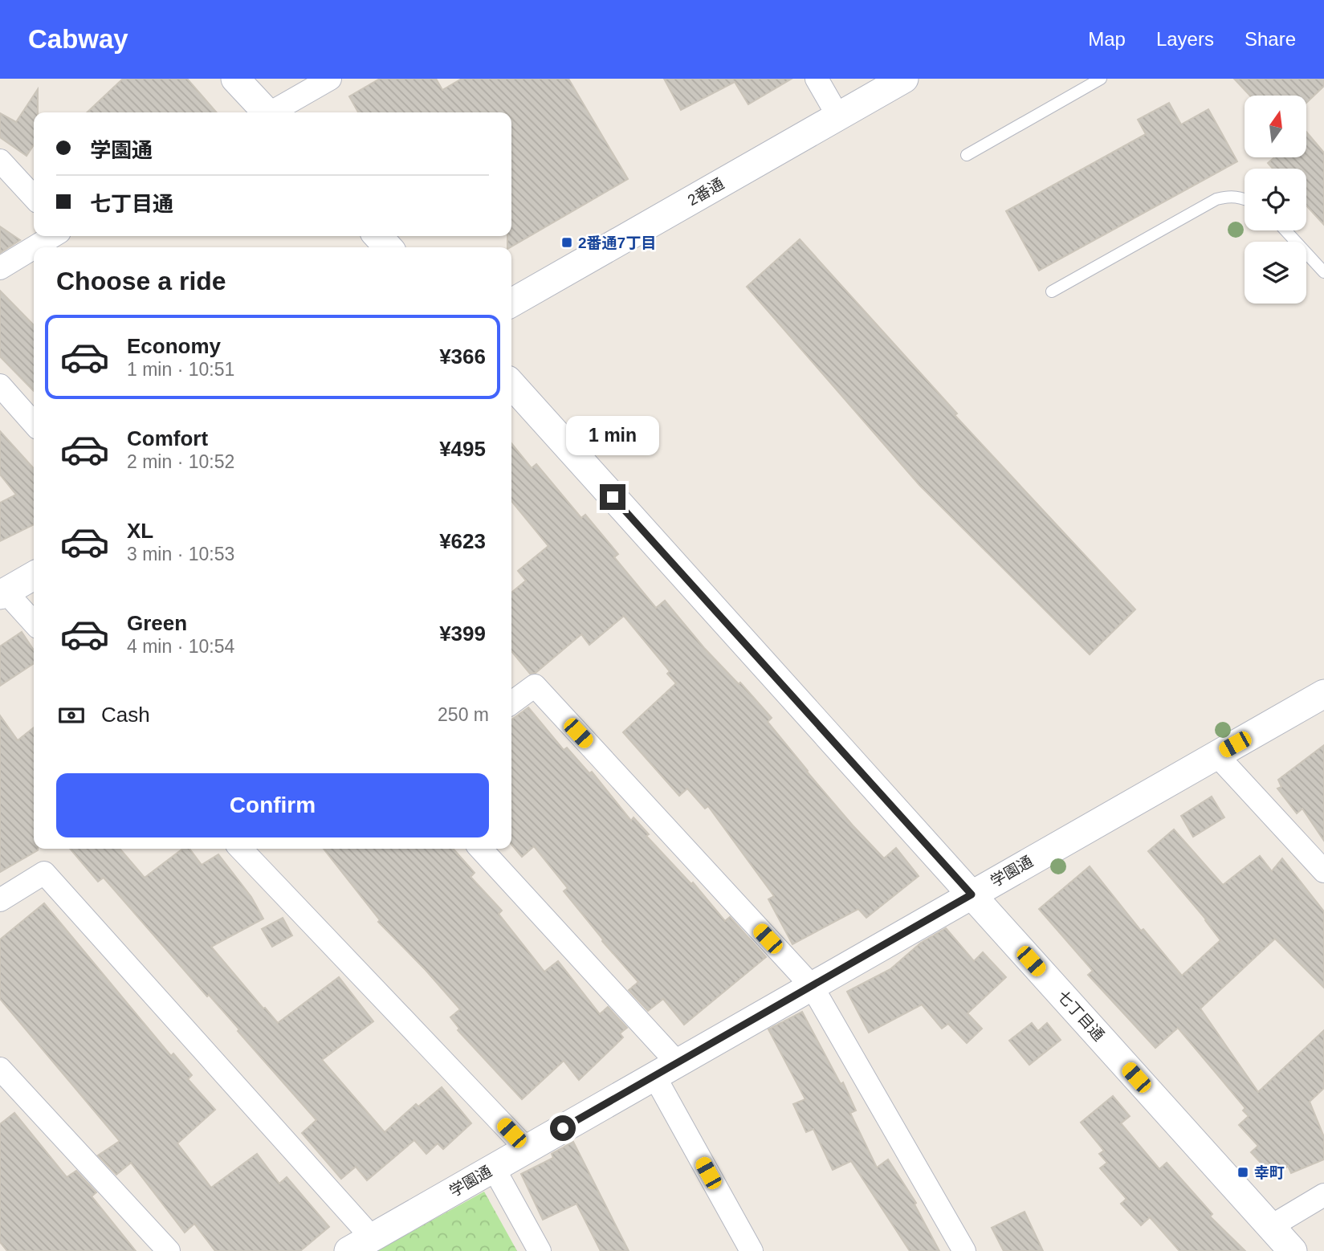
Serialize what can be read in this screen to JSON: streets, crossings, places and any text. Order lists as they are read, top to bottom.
{
  "streets": {
    "street": ["2番通", "学園通", "七丁目通"]
  },
  "crossings": [
    ["学園通", "七丁目通"]
  ],
  "places": {
    "transit": ["2番通7丁目", "幸町"]
  },
  "north": "top",
  "page": {
    "header": "Cabway",
    "nav": ["Map", "Layers", "Share"],
    "banner": ["学園通", "七丁目通"],
    "heading": "Choose a ride",
    "list": [
      {
        "name": "Economy",
        "note": "1 min · 10:51",
        "value": "¥366"
      },
      {
        "name": "Comfort",
        "note": "2 min · 10:52",
        "value": "¥495"
      },
      {
        "name": "XL",
        "note": "3 min · 10:53",
        "value": "¥623"
      },
      {
        "name": "Green",
        "note": "4 min · 10:54",
        "value": "¥399"
      }
    ],
    "bubble": "1 min",
    "pay": ["Cash", "250 m"],
    "buttons": "Confirm"
  }
}
